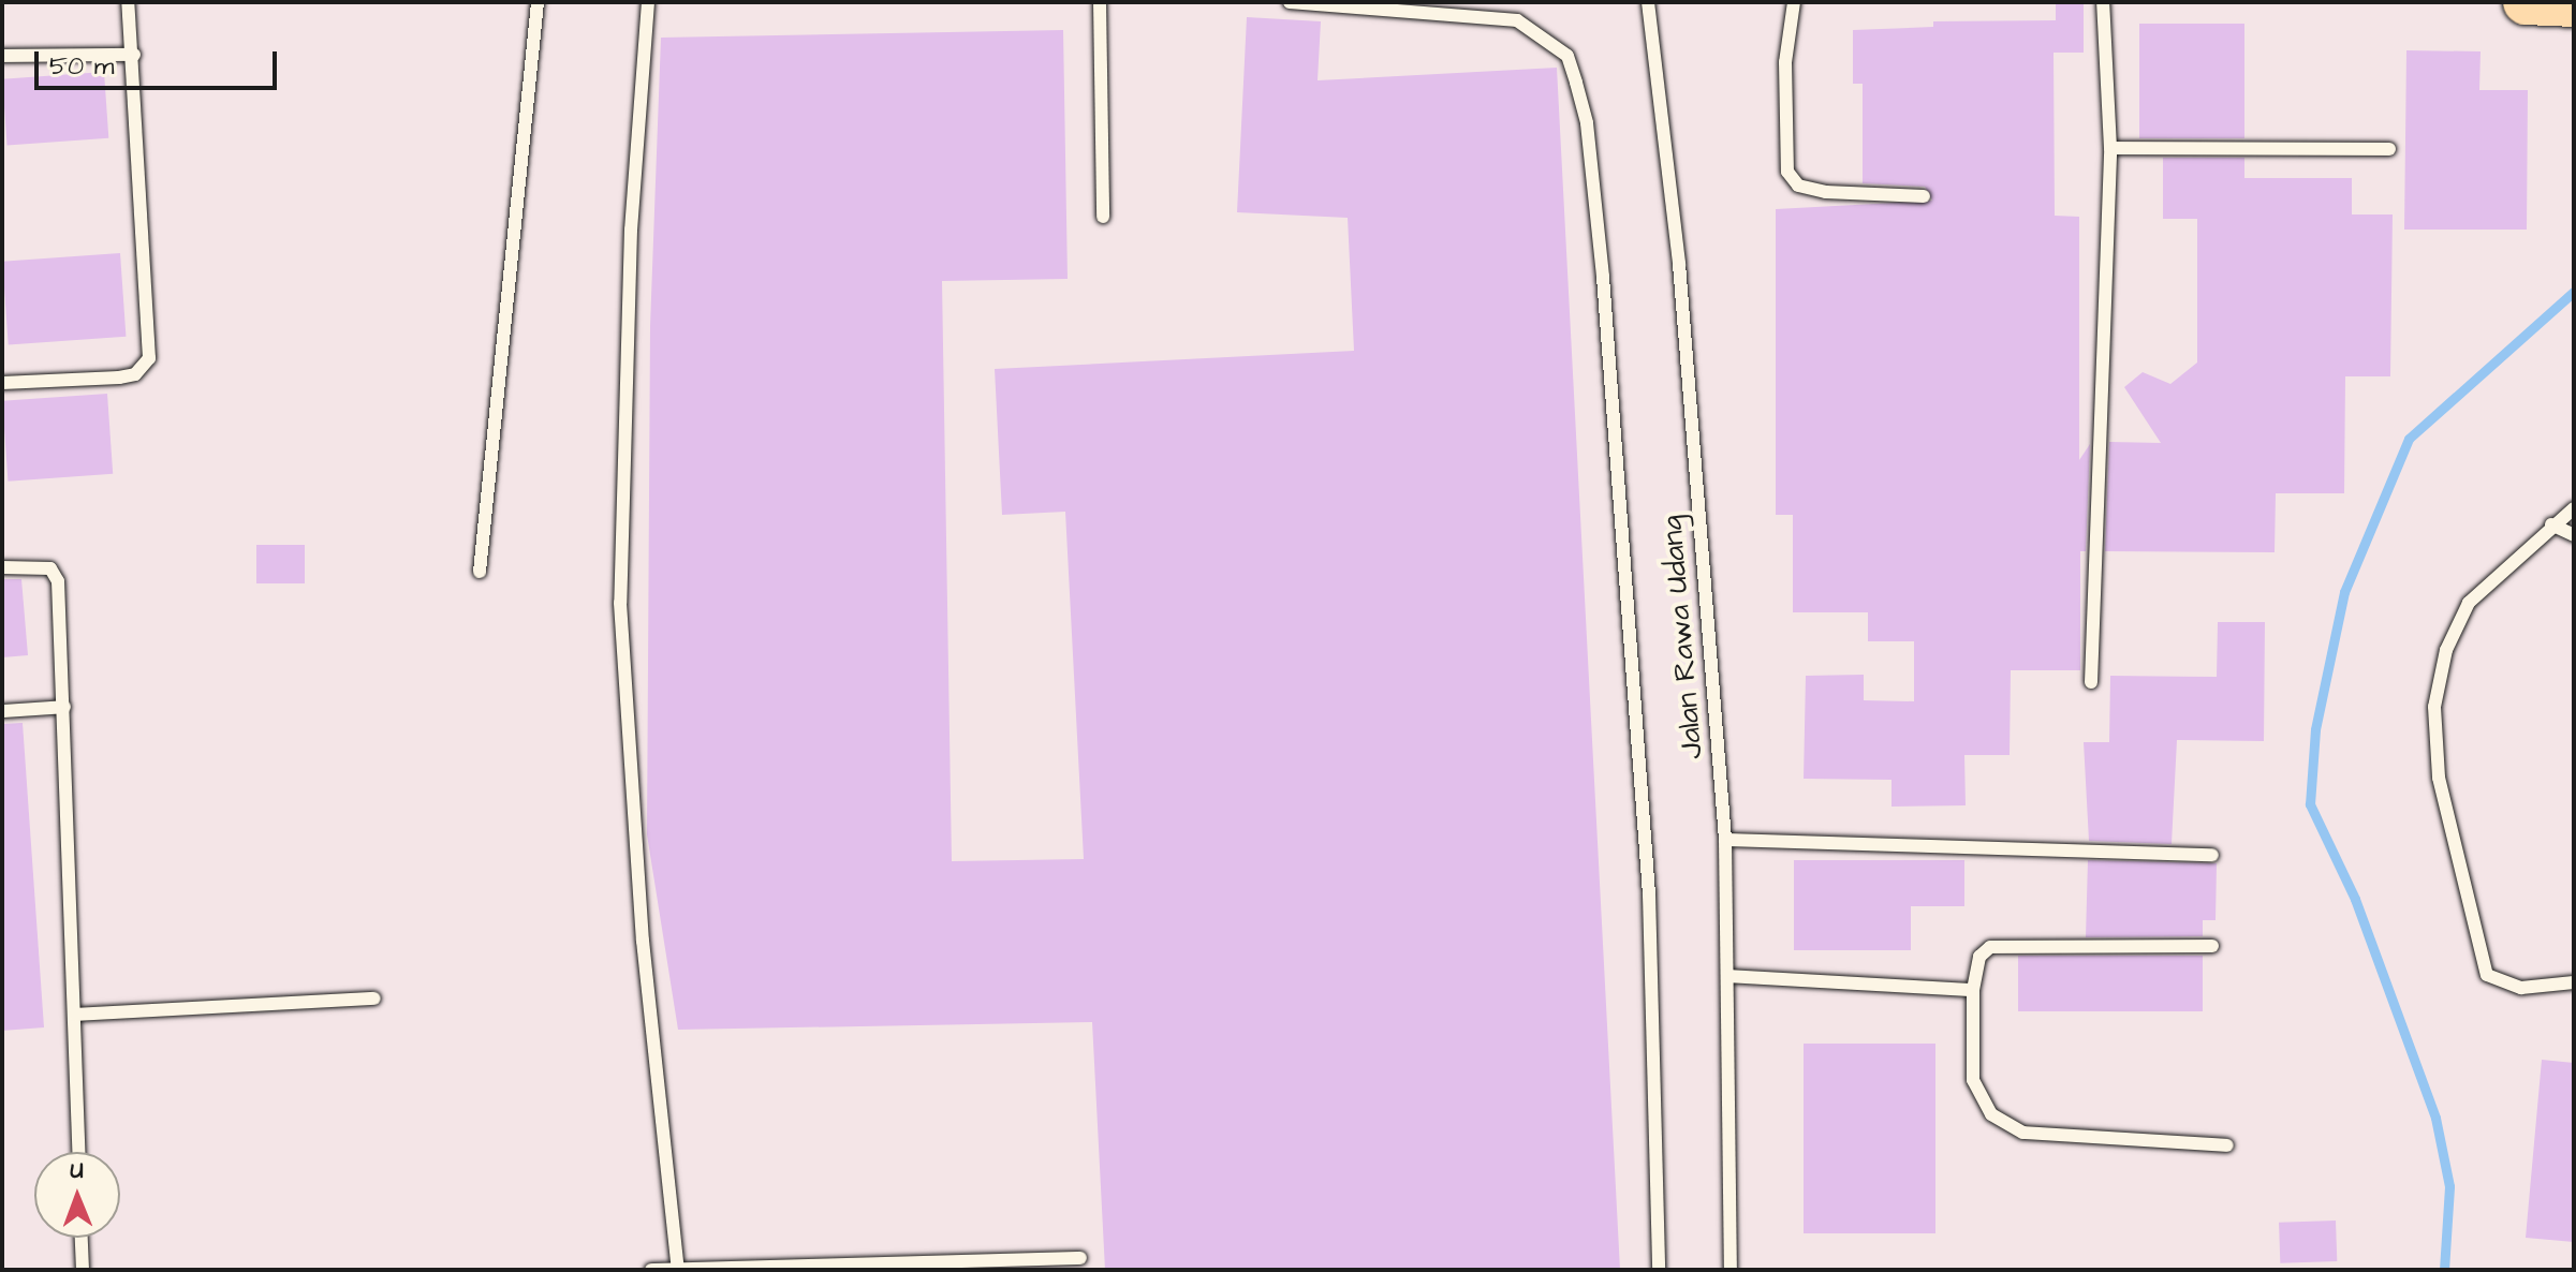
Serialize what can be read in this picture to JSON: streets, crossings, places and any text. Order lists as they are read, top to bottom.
{
  "streets": {
    "lane": ["Jalan Rawa Udang"]
  },
  "scale_bar": "50 m",
  "north": "top"
}
